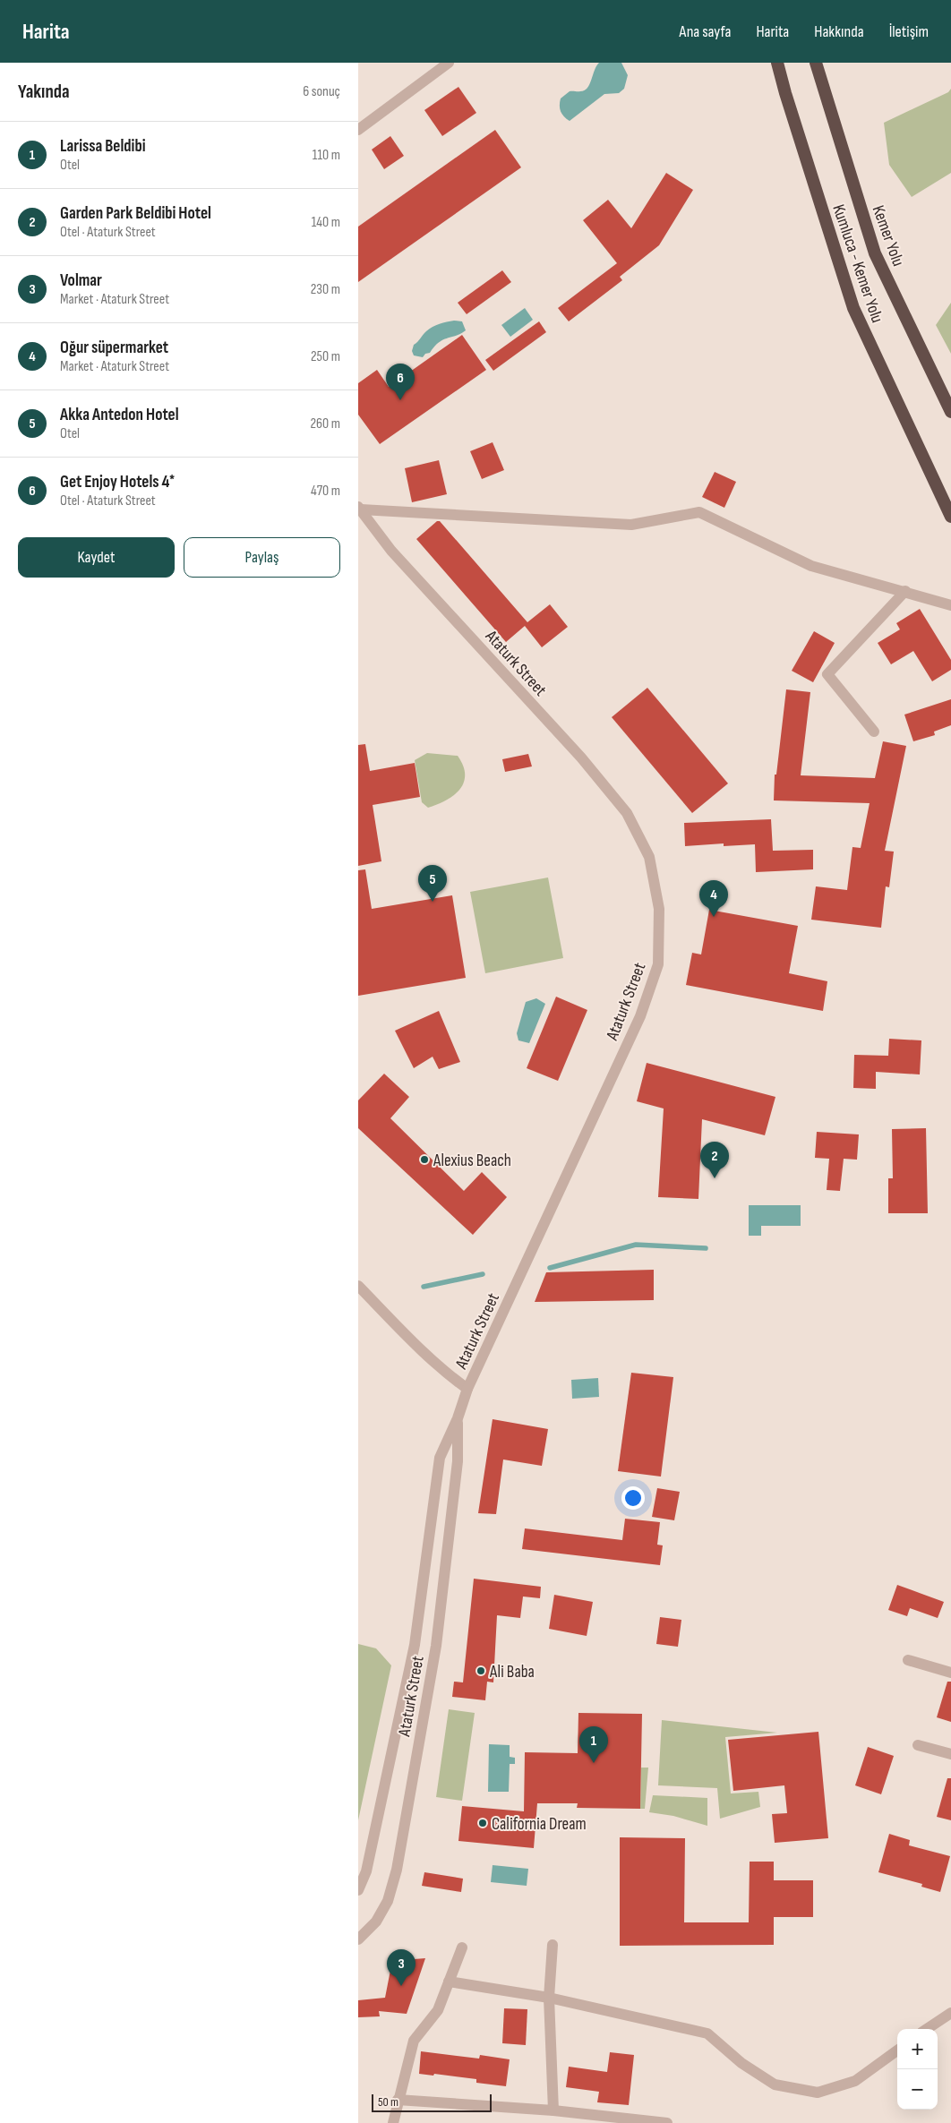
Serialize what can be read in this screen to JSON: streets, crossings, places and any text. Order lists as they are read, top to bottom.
{
  "streets": {
    "highway": ["Kemer Yolu", "Kumluca - Kemer Yolu"],
    "street": ["Ataturk Street"]
  },
  "places": ["Alexius Beach", "Ali Baba", "California Dream"],
  "scale_bar": "50 m",
  "page": {
    "header": "Harita",
    "nav": [
      "Ana sayfa",
      "Harita",
      "Hakkında",
      "İletişim"
    ],
    "heading": ["Yakında", "6 sonuç"],
    "list": [
      {
        "mark": "1",
        "name": "Larissa Beldibi",
        "note": "Otel",
        "value": "110 m"
      },
      {
        "mark": "2",
        "name": "Garden Park Beldibi Hotel",
        "note": "Otel · Ataturk Street",
        "value": "140 m"
      },
      {
        "mark": "3",
        "name": "Volmar",
        "note": "Market · Ataturk Street",
        "value": "230 m"
      },
      {
        "mark": "4",
        "name": "Oğur süpermarket",
        "note": "Market · Ataturk Street",
        "value": "250 m"
      },
      {
        "mark": "5",
        "name": "Akka Antedon Hotel",
        "note": "Otel",
        "value": "260 m"
      },
      {
        "mark": "6",
        "name": "Get Enjoy Hotels 4*",
        "note": "Otel · Ataturk Street",
        "value": "470 m"
      }
    ],
    "pins": [
      "6",
      "5",
      "4",
      "2",
      "1",
      "3"
    ],
    "buttons": ["Kaydet", "Paylaş"],
    "map_buttons": ["+", "−"],
    "scale": "50 m"
  }
}
